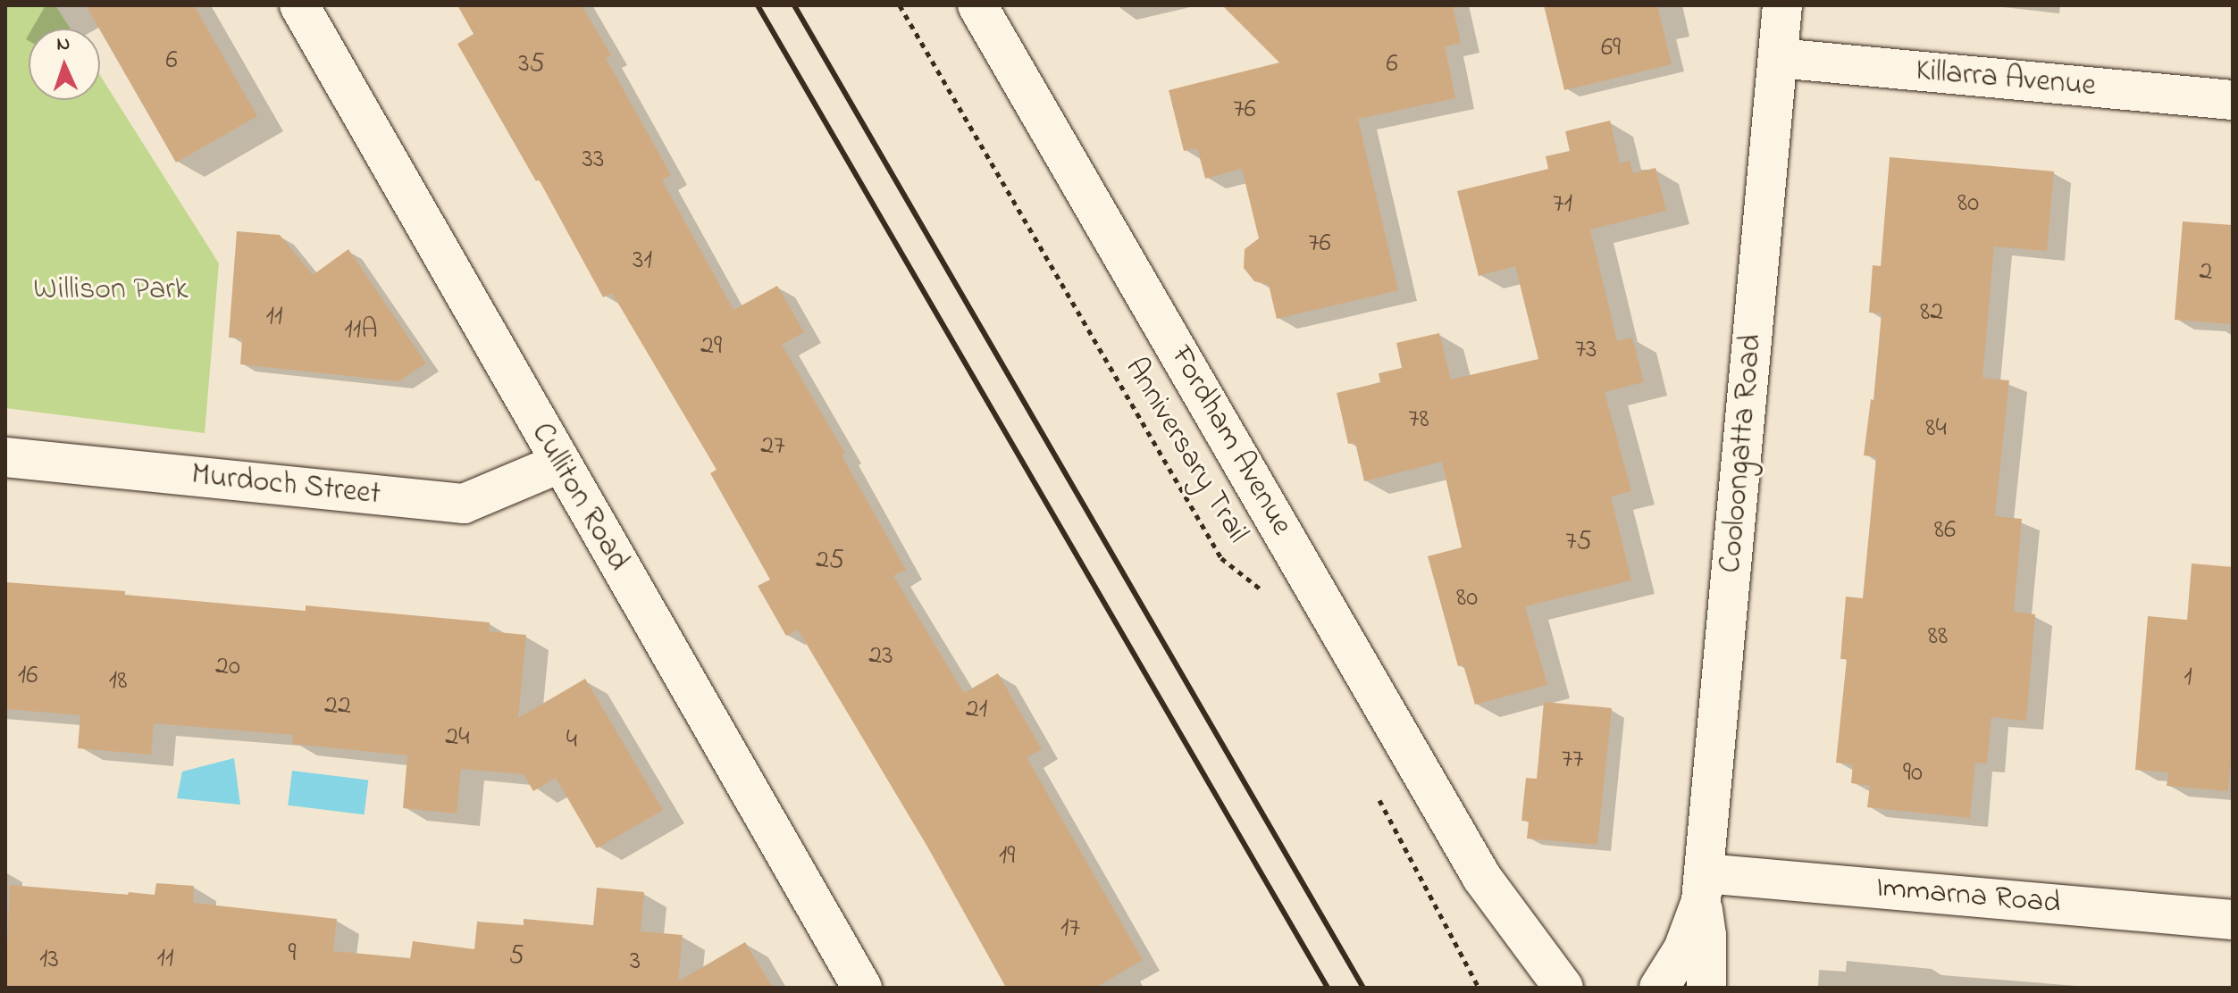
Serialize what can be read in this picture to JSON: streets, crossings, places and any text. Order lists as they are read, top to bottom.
{
  "streets": {
    "street": [
      "Killarra Avenue",
      "Fordham Avenue",
      "Cooloongatta Road",
      "Murdoch Street",
      "Culliton Road",
      "Immarna Road"
    ],
    "path": ["Anniversary Trail"]
  },
  "crossings": [
    ["Killarra Avenue", "Cooloongatta Road"],
    ["Cooloongatta Road", "Immarna Road"],
    ["Murdoch Street", "Culliton Road"]
  ],
  "parks": ["Willison Park"],
  "house_numbers": [
    "69",
    "6",
    "35",
    "6",
    "76",
    "33",
    "80",
    "71",
    "76",
    "31",
    "2",
    "82",
    "11",
    "11A",
    "29",
    "73",
    "78",
    "84",
    "27",
    "86",
    "75",
    "25",
    "80",
    "88",
    "23",
    "20",
    "16",
    "1",
    "18",
    "22",
    "21",
    "24",
    "4",
    "77",
    "90",
    "19",
    "17",
    "9",
    "5",
    "11",
    "13",
    "3"
  ],
  "north": "top"
}
